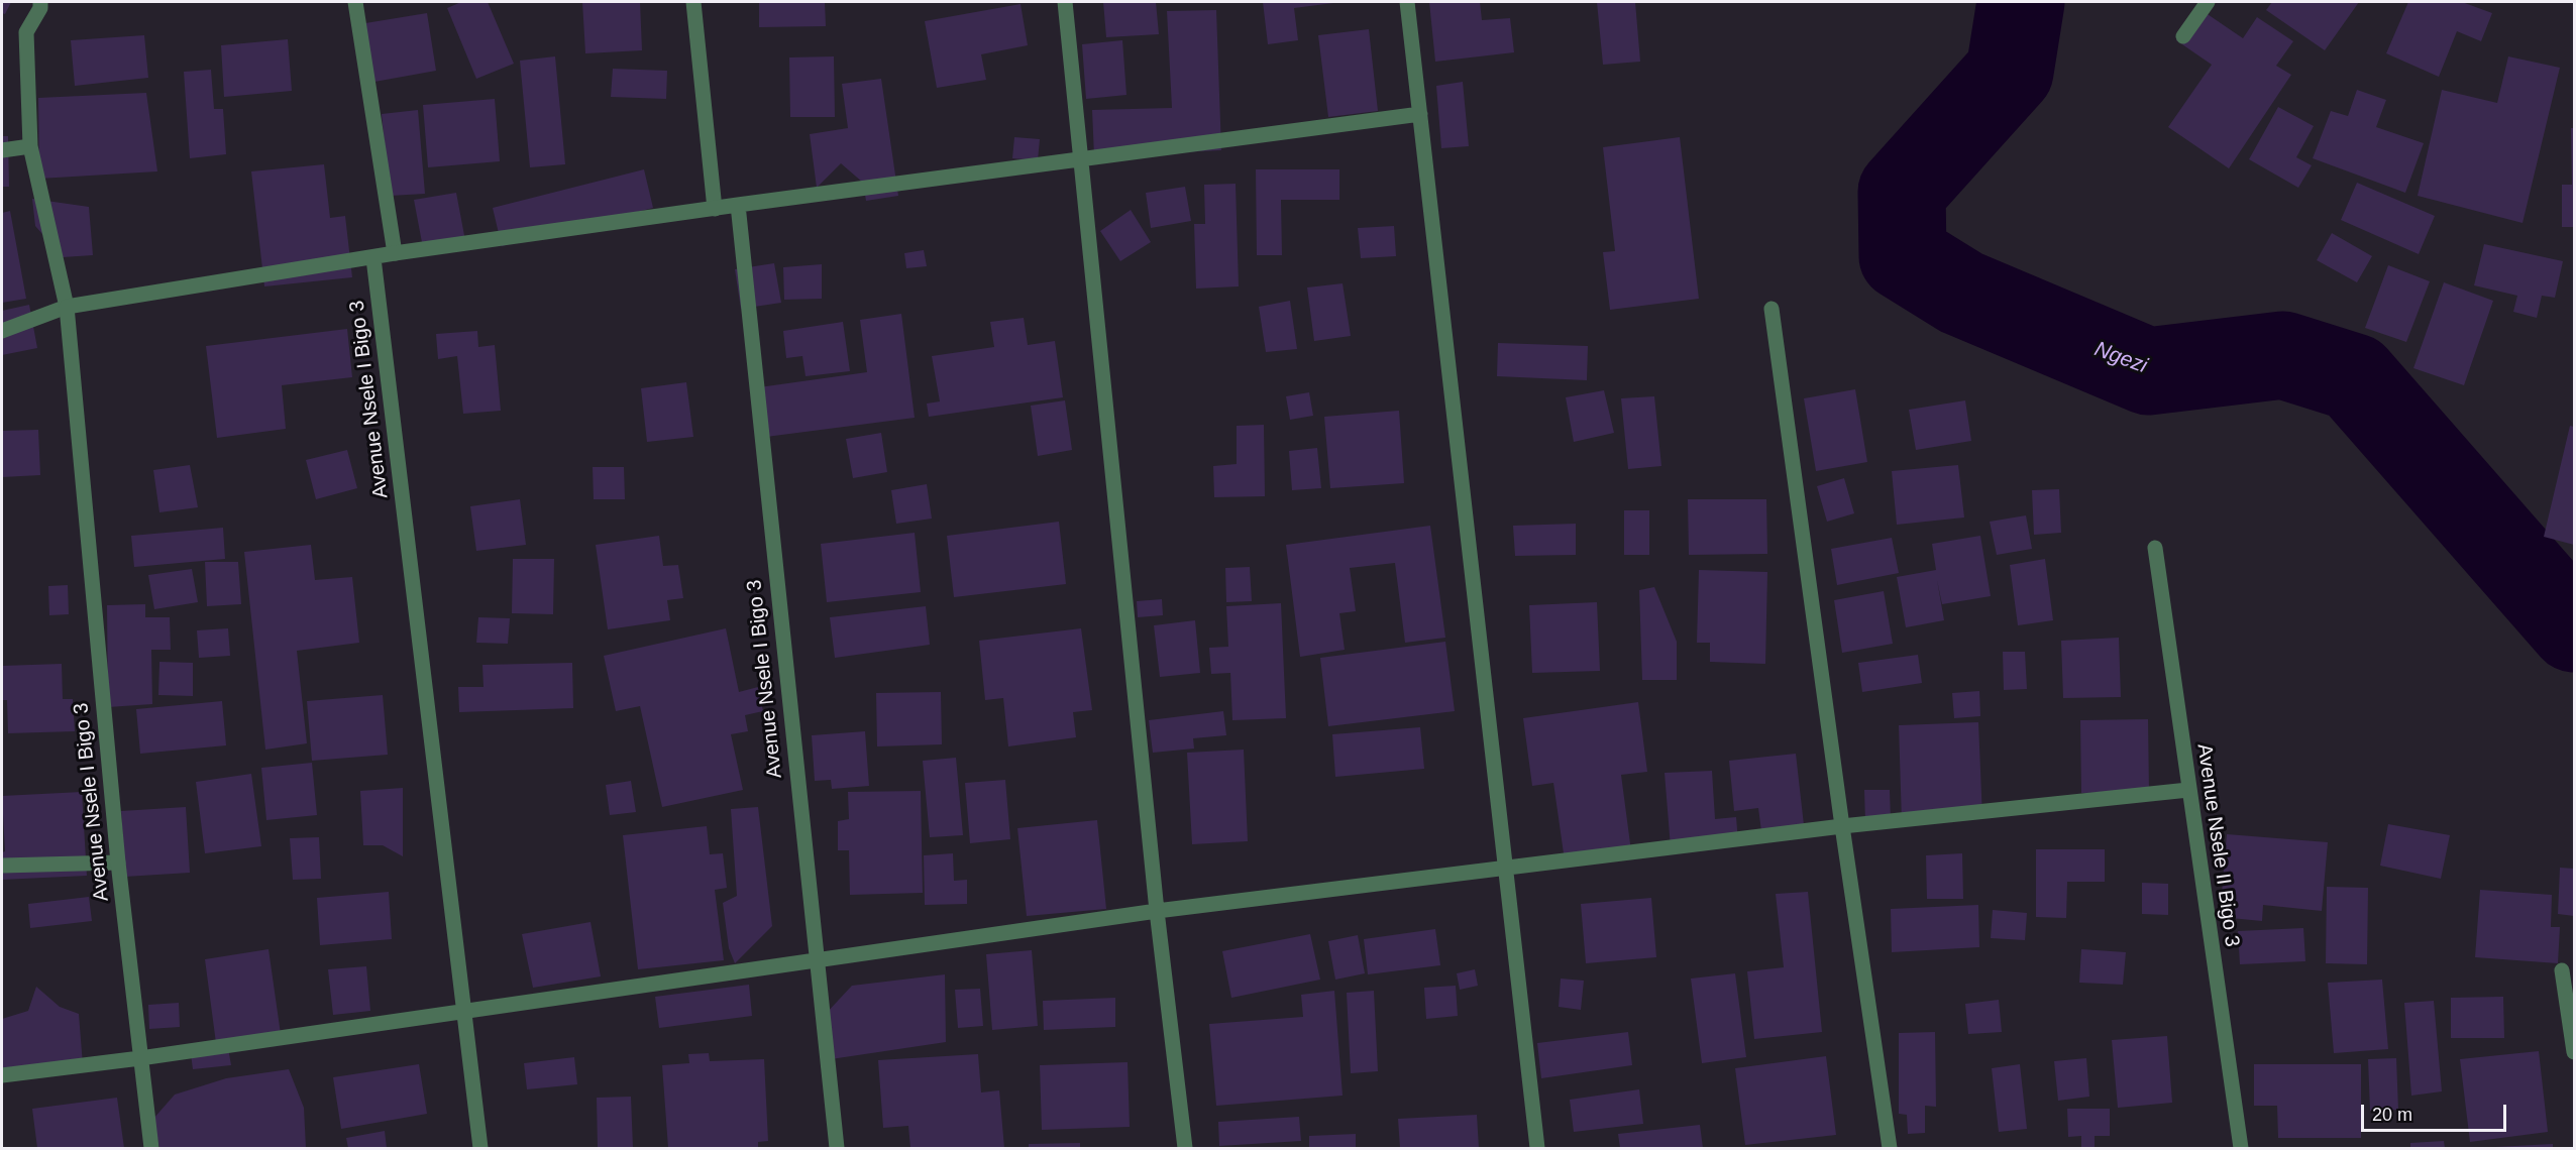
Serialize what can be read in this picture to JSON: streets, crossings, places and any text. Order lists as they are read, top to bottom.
{
  "streets": {
    "street": ["Avenue Nsele I Bigo 3", "Avenue Nsele II Bigo 3"]
  },
  "water": ["Ngezi"],
  "scale_bar": "20 m"
}
